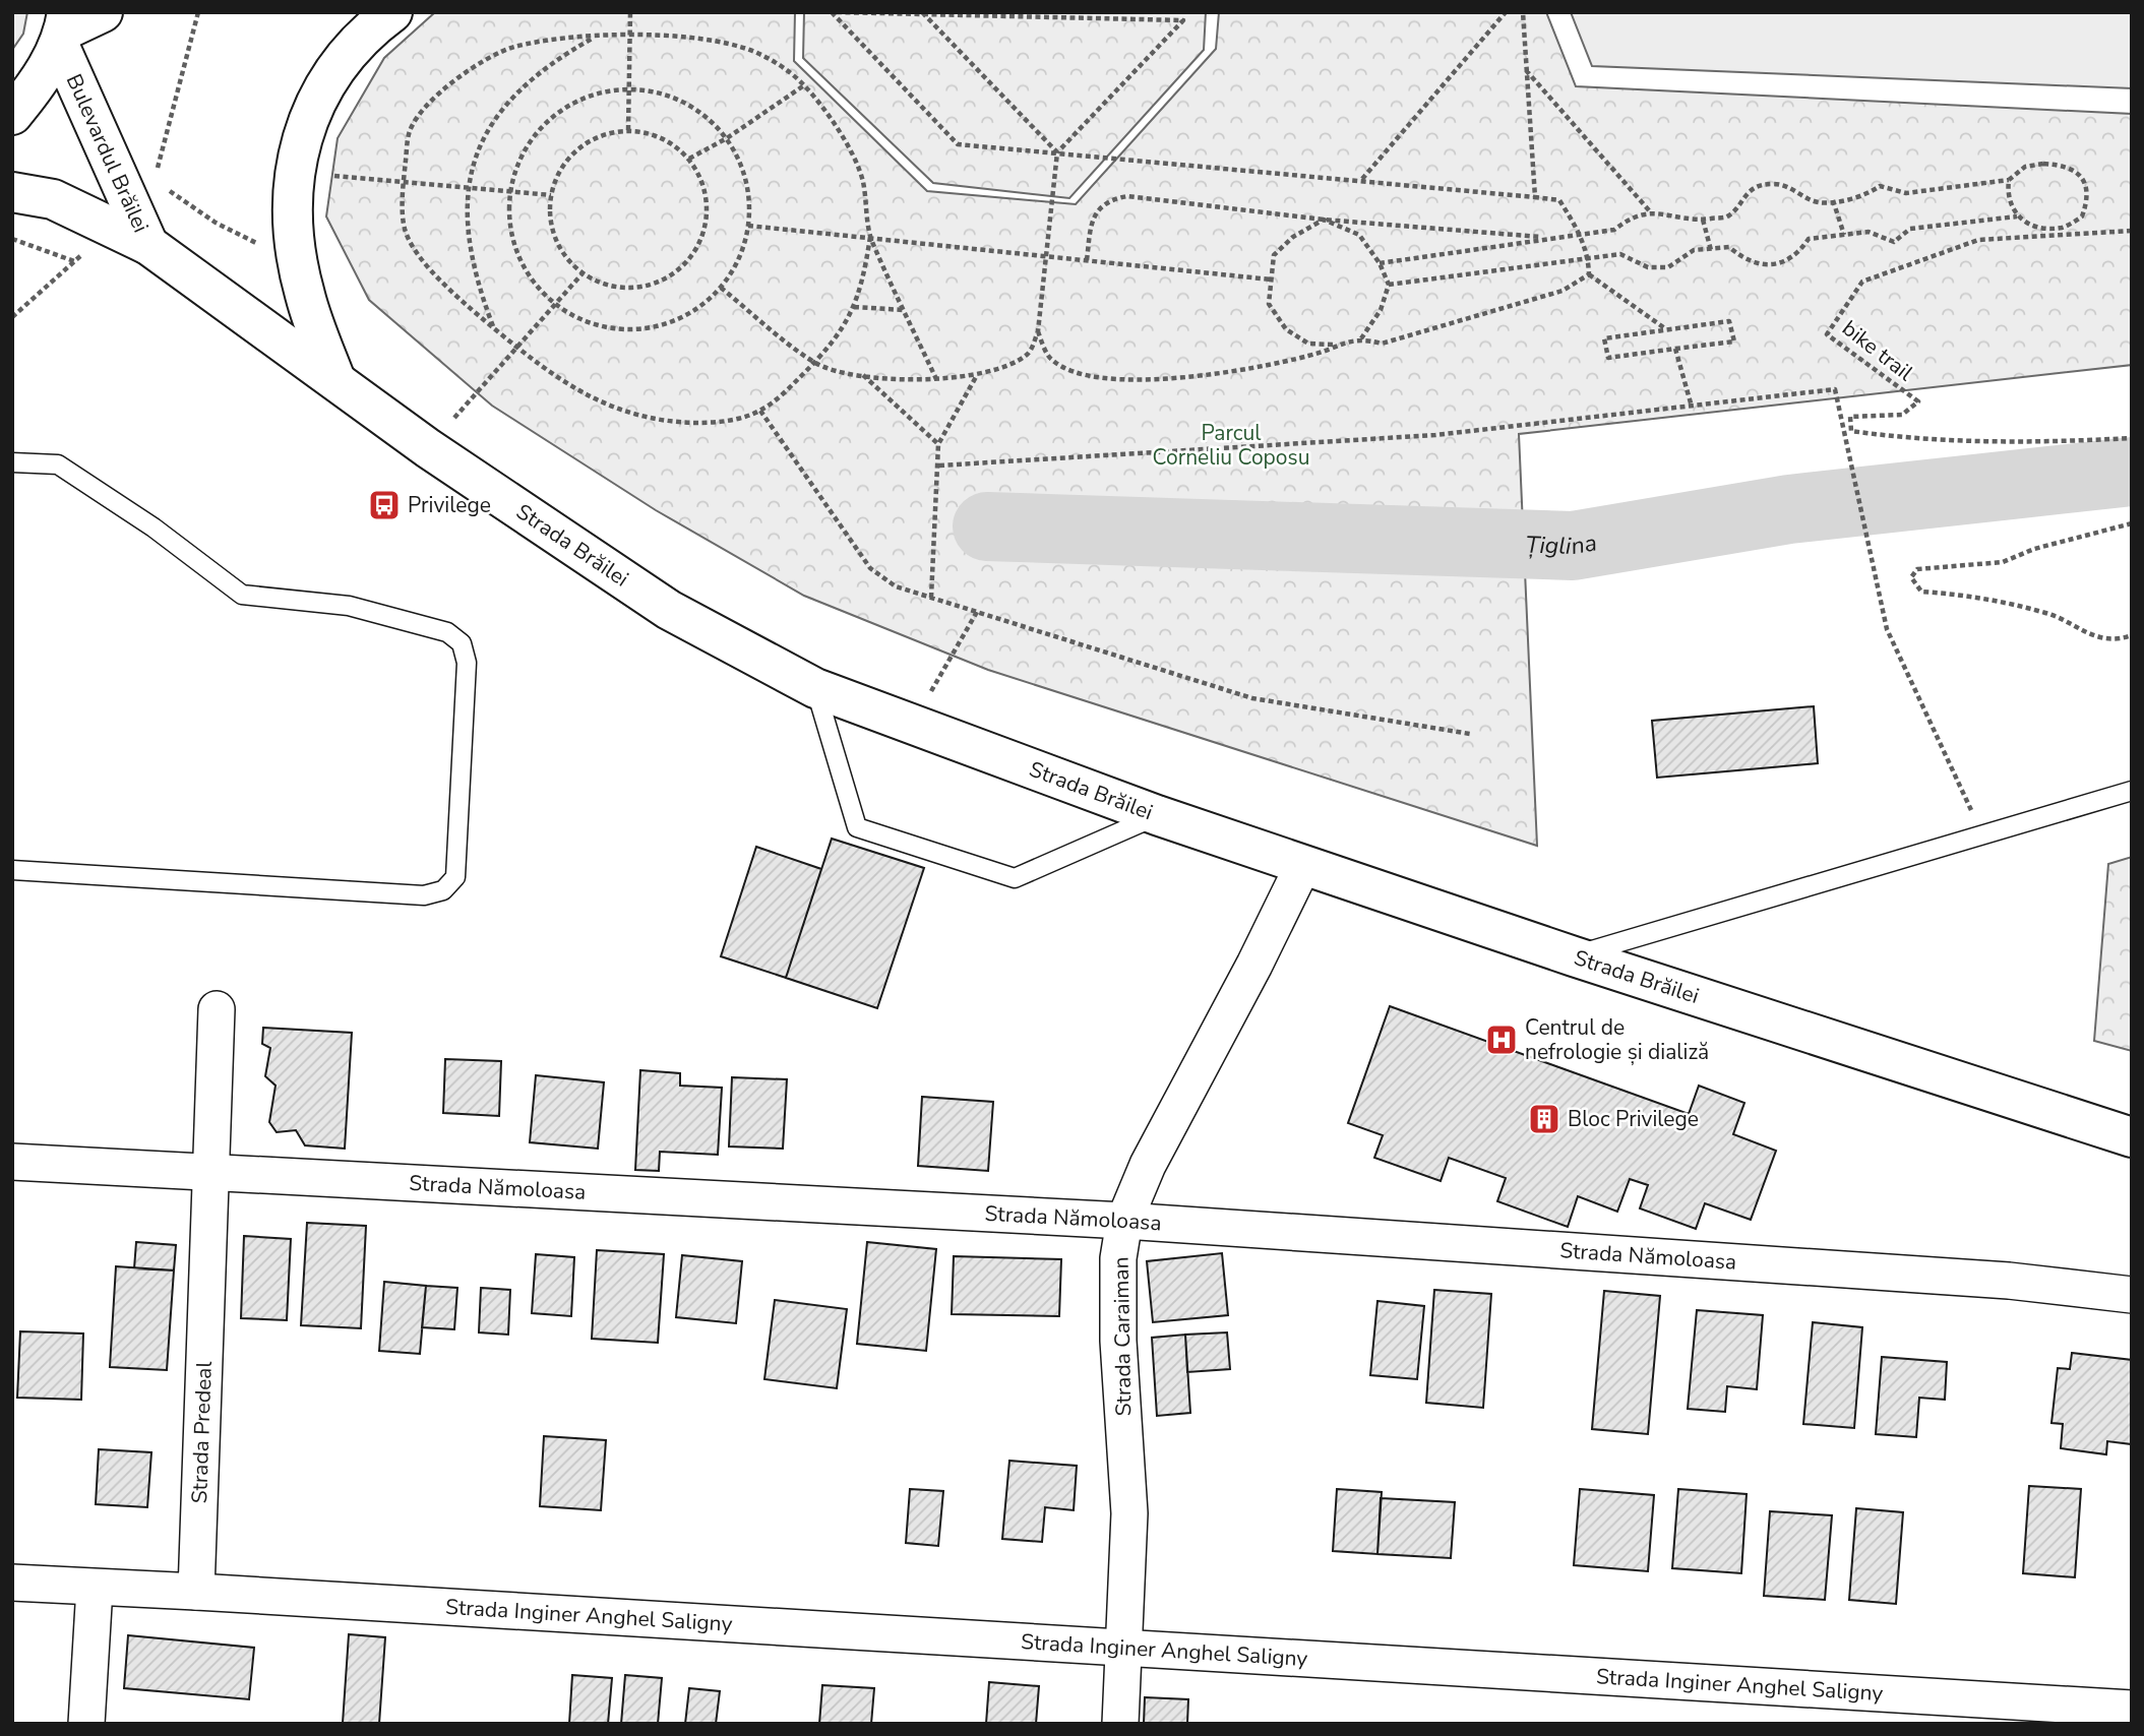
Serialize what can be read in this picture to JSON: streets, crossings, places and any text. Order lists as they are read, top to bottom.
{
  "streets": {
    "main road": ["Bulevardul Brăilei", "Strada Brăilei"],
    "street": [
      "Strada Nămoloasa",
      "Strada Caraiman",
      "Strada Predeal",
      "Strada Inginer Anghel Saligny"
    ],
    "path": ["bike trail"]
  },
  "crossings": [
    ["Bulevardul Brăilei", "Strada Brăilei"],
    ["Strada Brăilei", "Strada Caraiman"],
    ["Strada Nămoloasa", "Strada Caraiman"],
    ["Strada Nămoloasa", "Strada Predeal"],
    ["Strada Caraiman", "Strada Inginer Anghel Saligny"],
    ["Strada Predeal", "Strada Inginer Anghel Saligny"]
  ],
  "water": ["Țiglina"],
  "parks": ["Parcul Corneliu Coposu"],
  "places": {
    "bus stop": ["Privilege"],
    "hospital": ["Centrul de nefrologie și dializă"],
    "building": ["Bloc Privilege"]
  }
}
